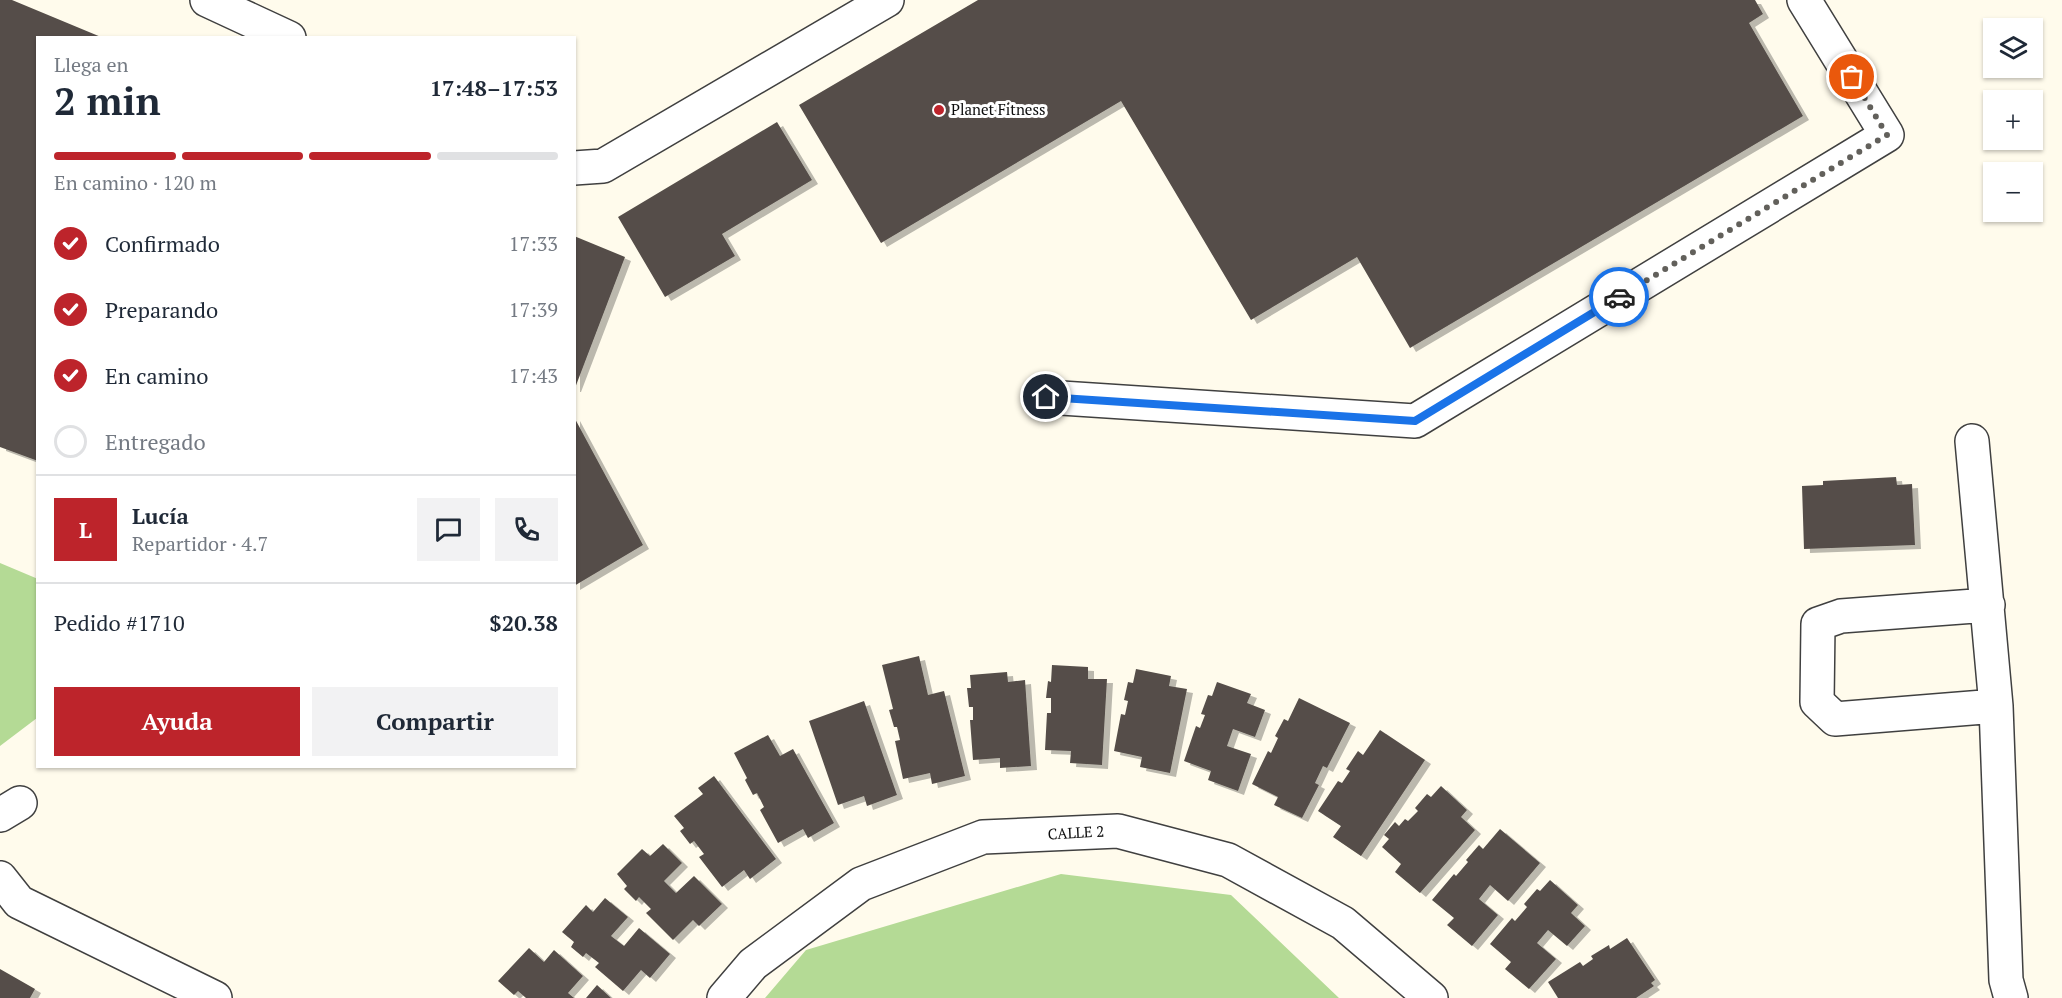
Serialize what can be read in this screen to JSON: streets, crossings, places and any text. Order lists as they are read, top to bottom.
{
  "streets": {
    "street": ["CALLE 2"]
  },
  "places": ["Planet Fitness"],
  "page": {
    "map_buttons": ["+", "−"],
    "heading": ["2 min", "Llega en", "17:48–17:53"],
    "panel": [
      "Lucía",
      "Repartidor · 4.7",
      "Pedido #1710",
      "$20.38"
    ],
    "bar": "En camino · 120 m",
    "list": [
      ["Confirmado", "17:33"],
      ["Preparando", "17:39"],
      ["En camino", "17:43"],
      "Entregado"
    ],
    "round": "L",
    "buttons": ["Ayuda", "Compartir"]
  }
}
